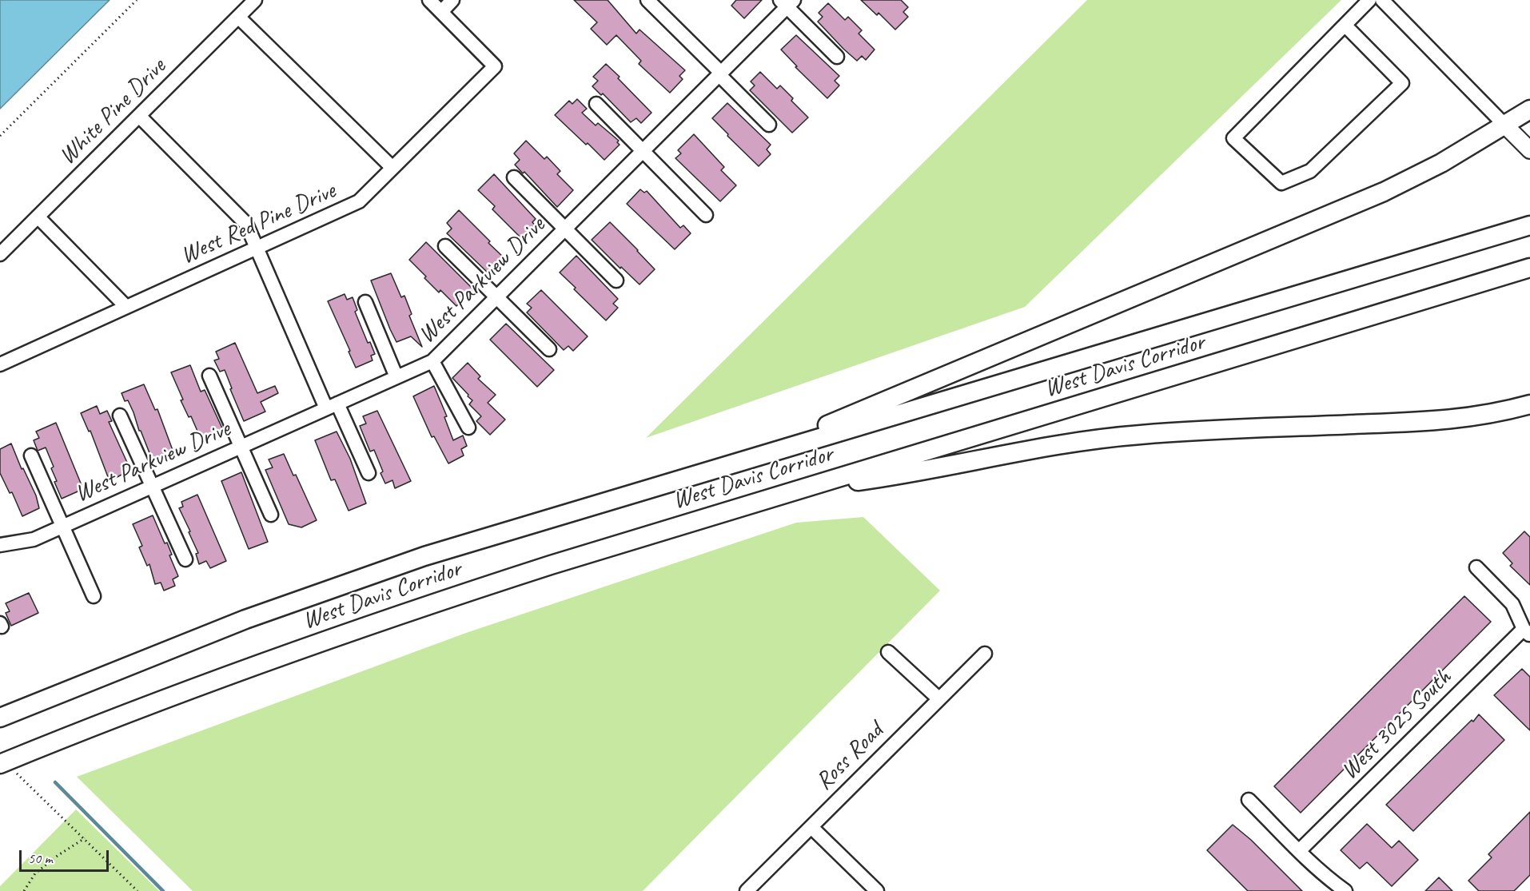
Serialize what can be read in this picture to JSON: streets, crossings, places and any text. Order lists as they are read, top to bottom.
{
  "streets": {
    "highway": ["West Davis Corridor"],
    "street": [
      "White Pine Drive",
      "West Red Pine Drive",
      "West Parkview Drive",
      "West 3025 South",
      "Ross Road"
    ]
  },
  "scale_bar": "50 m"
}
